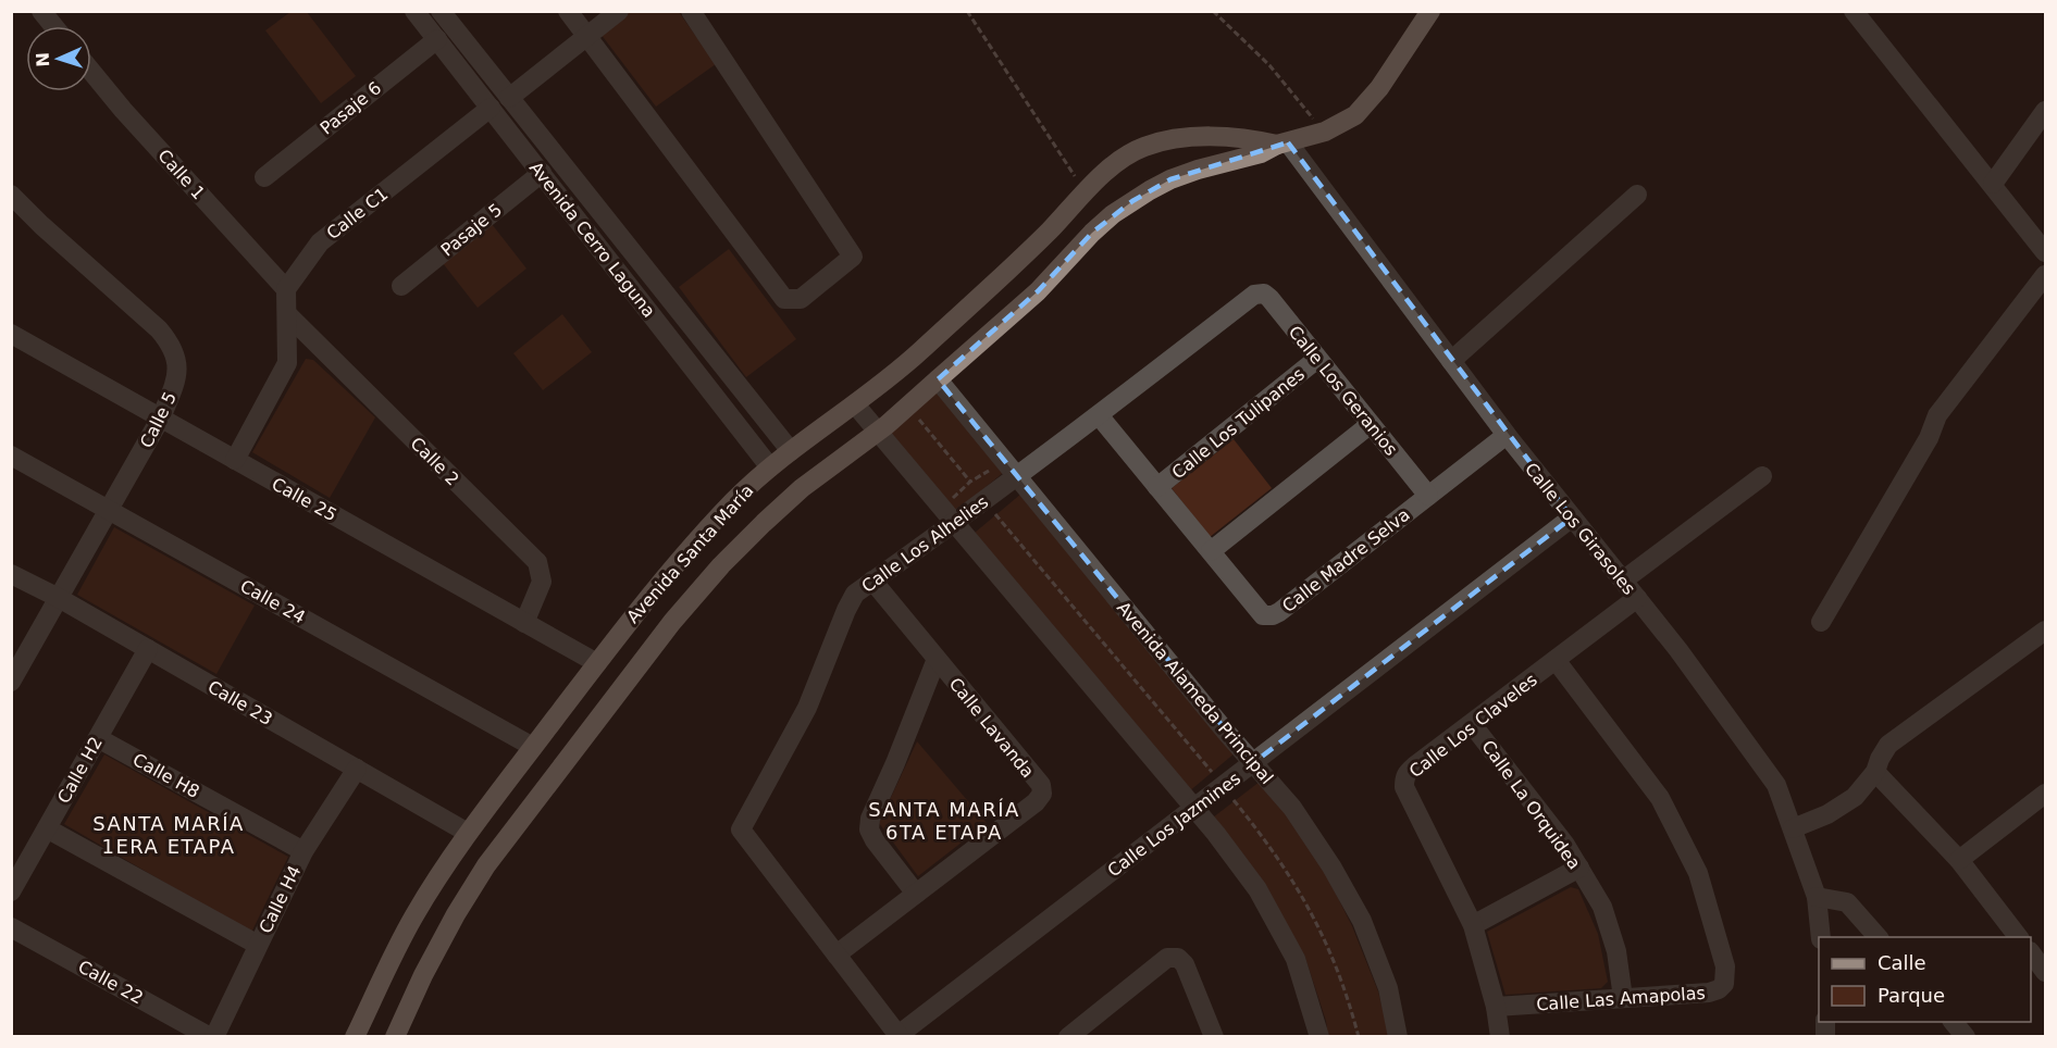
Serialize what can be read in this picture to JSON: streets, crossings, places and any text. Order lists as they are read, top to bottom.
{
  "streets": {
    "main road": ["Avenida Santa María"],
    "street": [
      "Pasaje 6",
      "Calle 1",
      "Calle C1",
      "Pasaje 5",
      "Avenida Cerro Laguna",
      "Calle Los Geranios",
      "Calle 5",
      "Calle Los Tulipanes",
      "Calle 2",
      "Calle 25",
      "Calle Los Girasoles",
      "Calle Los Alhelies",
      "Calle Madre Selva",
      "Calle 24",
      "Avenida Alameda Principal",
      "Calle 23",
      "Calle Los Claveles",
      "Calle Lavanda",
      "Calle H2",
      "Calle H8",
      "Calle La Orquidea",
      "Calle Los Jazmines",
      "Calle H4",
      "Calle 22",
      "Calle Las Amapolas"
    ]
  },
  "crossings": [
    ["Pasaje 6", "Avenida Cerro Laguna"],
    ["Calle 1", "Calle C1"],
    ["Calle C1", "Avenida Cerro Laguna"],
    ["Pasaje 5", "Avenida Cerro Laguna"],
    ["Avenida Cerro Laguna", "Avenida Santa María"],
    ["Calle Los Geranios", "Calle Los Tulipanes"],
    ["Calle Los Geranios", "Calle Los Alhelies"],
    ["Calle Los Geranios", "Calle Madre Selva"],
    ["Calle 5", "Calle 25"],
    ["Calle 5", "Calle 24"],
    ["Calle 5", "Calle 23"],
    ["Calle Los Tulipanes", "Calle Madre Selva"],
    ["Calle 2", "Calle 25"],
    ["Calle 25", "Avenida Santa María"],
    ["Calle Los Girasoles", "Avenida Santa María"],
    ["Calle Los Girasoles", "Calle Madre Selva"],
    ["Calle Los Girasoles", "Calle Los Claveles"],
    ["Calle Los Girasoles", "Calle Los Jazmines"],
    ["Calle Los Alhelies", "Calle Madre Selva"],
    ["Calle Los Alhelies", "Avenida Alameda Principal"],
    ["Calle Los Alhelies", "Calle Lavanda"],
    ["Calle Los Alhelies", "Calle Los Jazmines"],
    ["Avenida Santa María", "Calle 24"],
    ["Avenida Santa María", "Avenida Alameda Principal"],
    ["Avenida Santa María", "Calle 23"],
    ["Avenida Alameda Principal", "Calle Los Jazmines"],
    ["Calle 23", "Calle H2"],
    ["Calle 23", "Calle H4"],
    ["Calle Los Claveles", "Calle La Orquidea"],
    ["Calle Los Claveles", "Calle Las Amapolas"],
    ["Calle H2", "Calle H8"],
    ["Calle H8", "Calle H4"],
    ["Calle La Orquidea", "Calle Las Amapolas"],
    ["Calle H4", "Calle 22"]
  ],
  "districts": ["SANTA MARÍA 6TA ETAPA", "SANTA MARÍA 1ERA ETAPA"],
  "legend": ["Calle", "Parque"],
  "north": "left"
}
